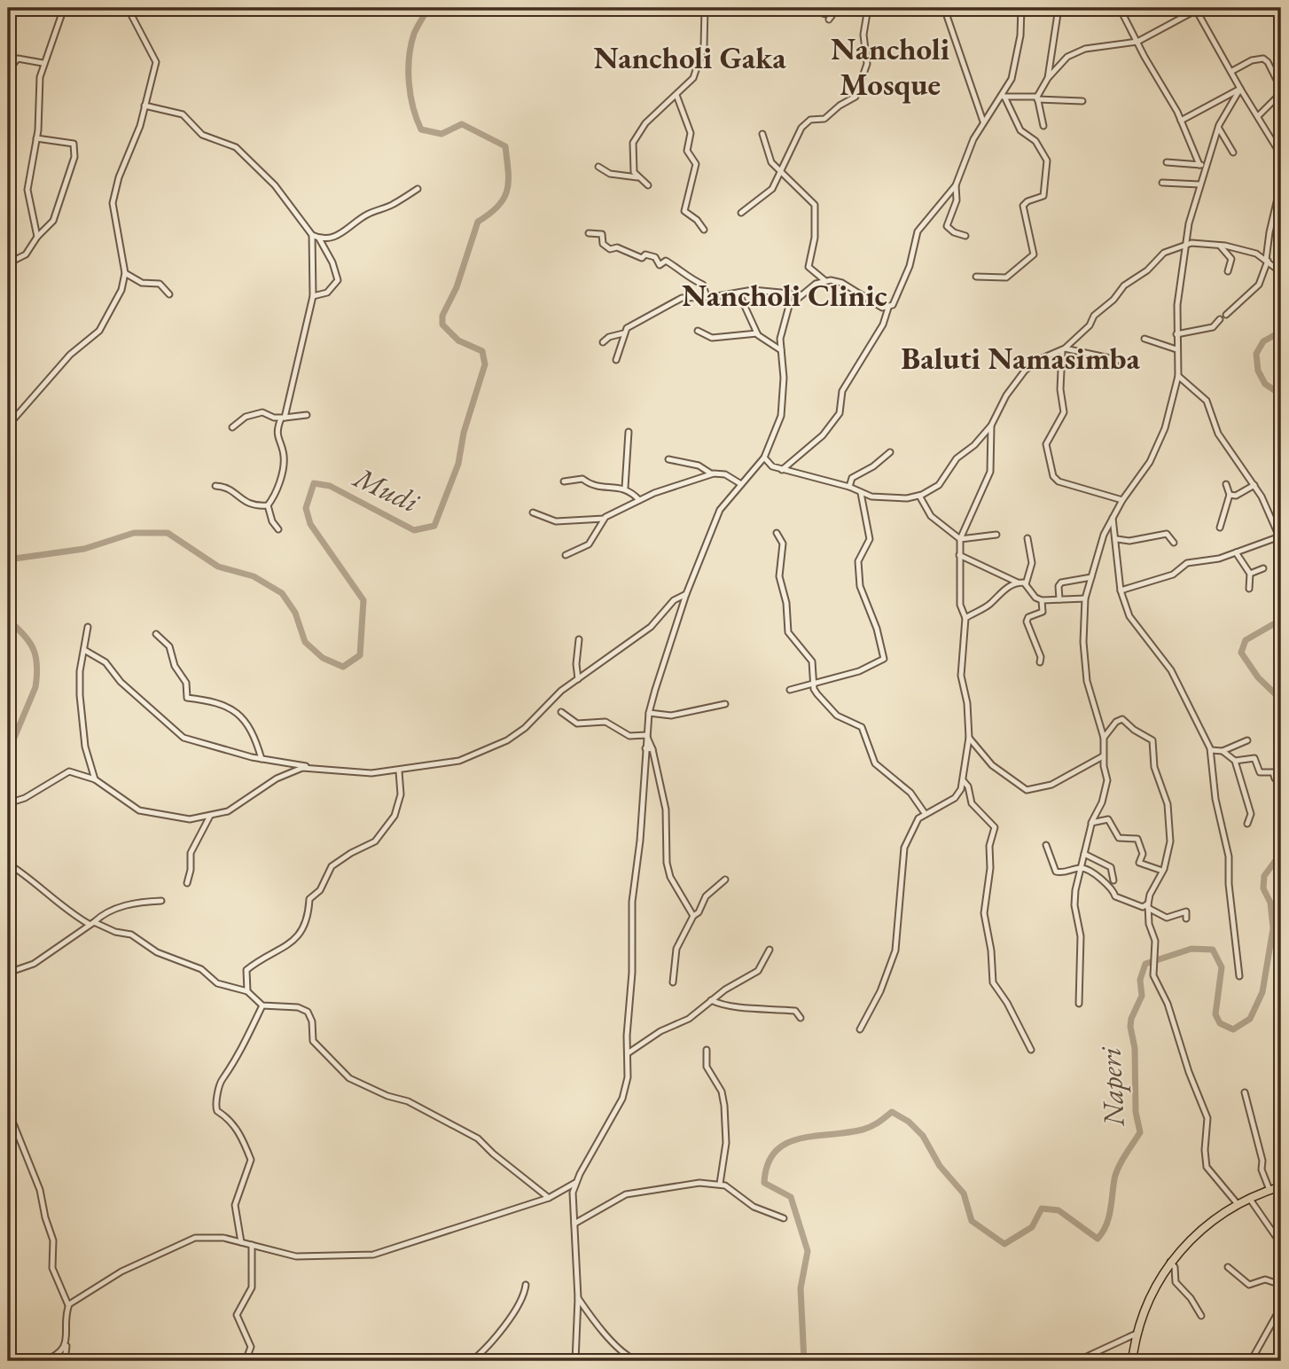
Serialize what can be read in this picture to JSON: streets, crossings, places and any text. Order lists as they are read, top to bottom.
{
  "districts": [
    "Nancholi Mosque",
    "Nancholi Gaka",
    "Nancholi Clinic",
    "Baluti Namasimba"
  ],
  "water": ["Mudi", "Naperi"]
}
